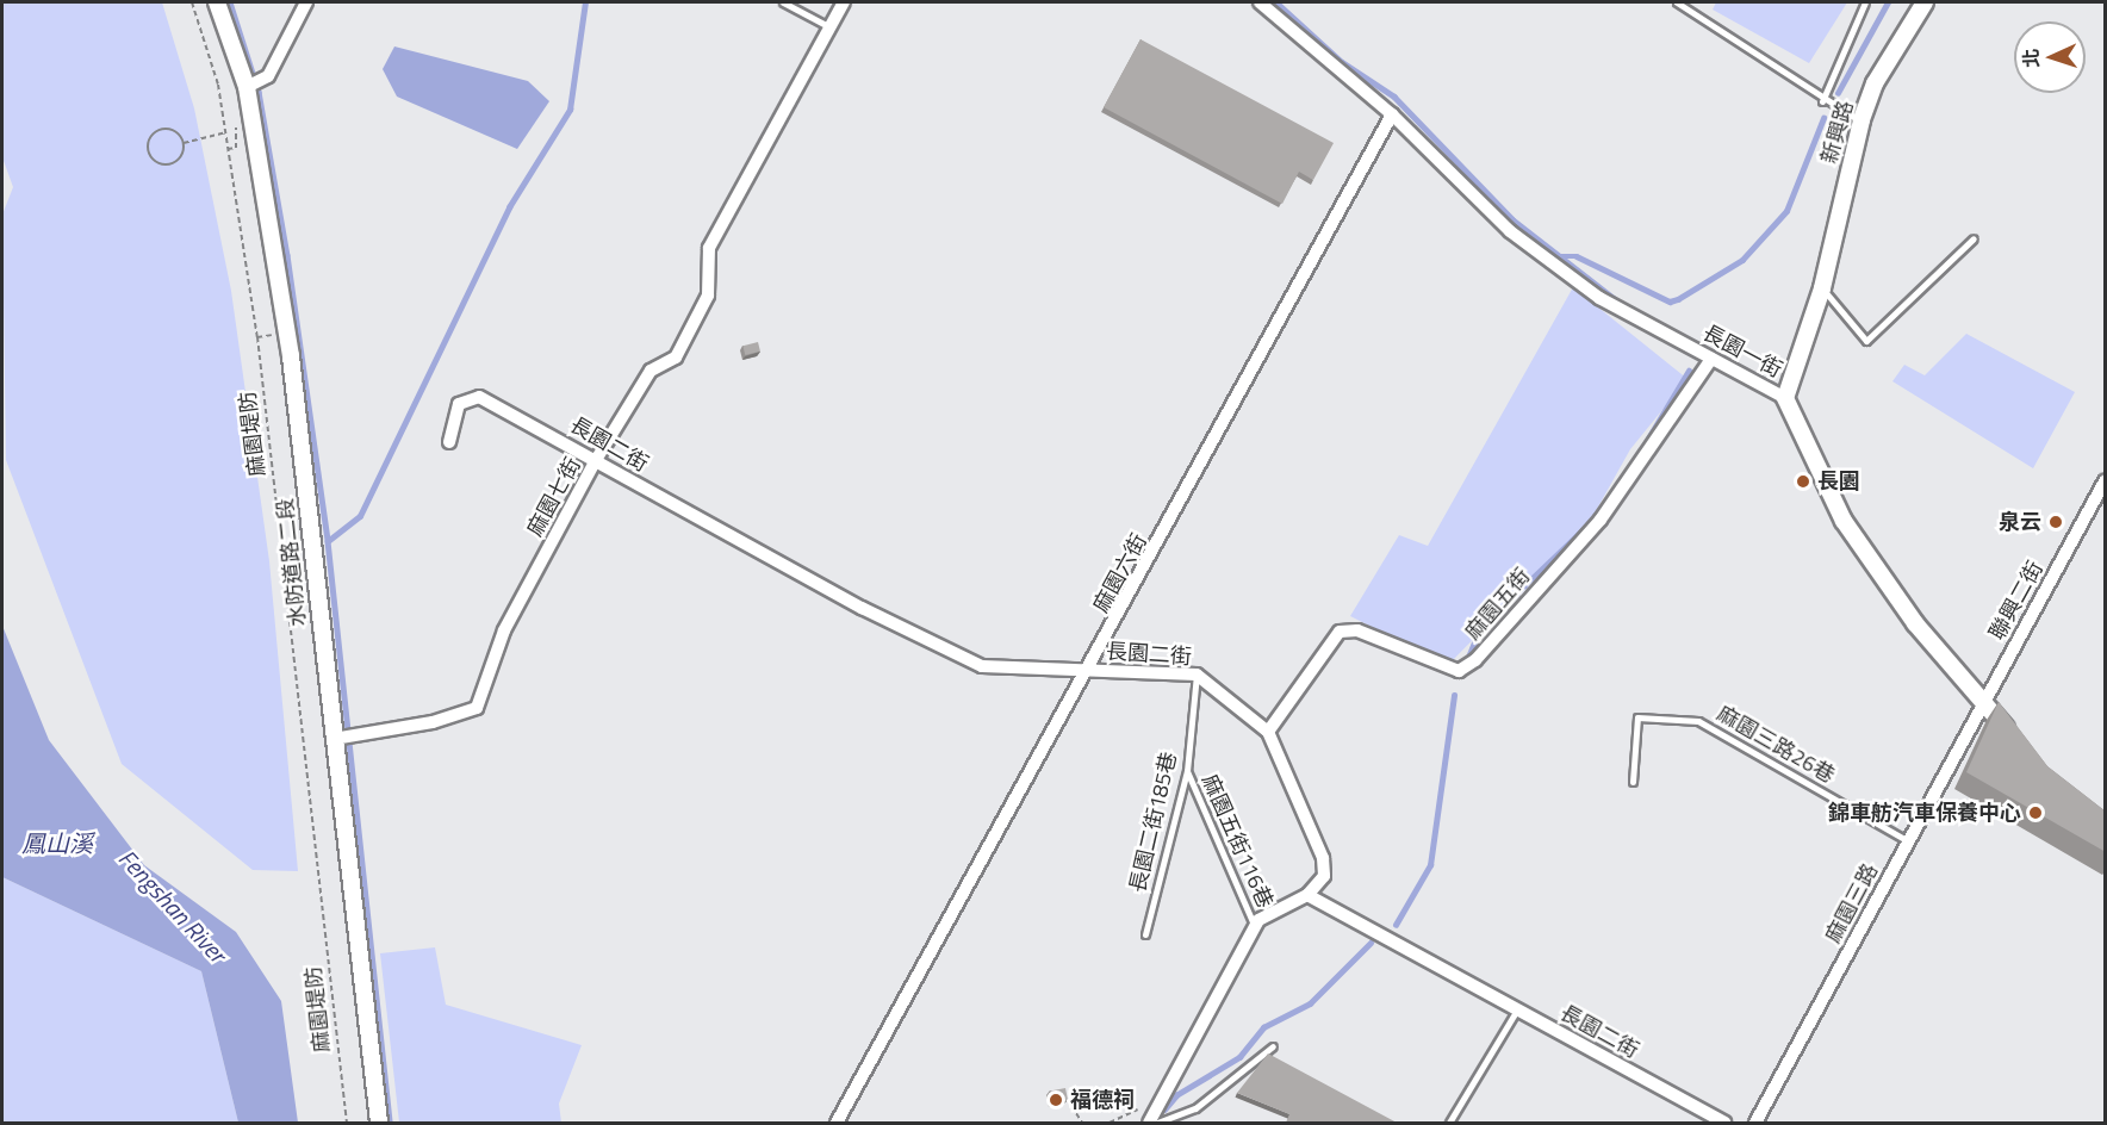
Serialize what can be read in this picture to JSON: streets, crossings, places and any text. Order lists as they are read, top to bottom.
{
  "streets": {
    "street": [
      "新興路",
      "長園一街",
      "長園二街",
      "麻園七街",
      "水防道路二段",
      "麻園六街",
      "聯興二街",
      "麻園五街",
      "麻園三路"
    ],
    "lane": ["麻園三路26巷", "長園二街185巷", "麻園五街116巷"],
    "path": ["麻園堤防"]
  },
  "crossings": [
    ["新興路", "長園一街"],
    ["長園一街", "麻園六街"],
    ["長園一街", "聯興二街"],
    ["長園一街", "麻園五街"],
    ["長園一街", "麻園三路"],
    ["長園二街", "麻園七街"],
    ["長園二街", "麻園六街"],
    ["長園二街", "麻園五街"],
    ["長園二街", "長園二街185巷"],
    ["麻園七街", "水防道路二段"],
    ["聯興二街", "麻園三路"],
    ["麻園三路26巷", "麻園三路"],
    ["長園二街185巷", "麻園五街116巷"]
  ],
  "water": ["鳳山溪", "Fengshan River"],
  "places": [
    "長園",
    "泉云",
    "錦車舫汽車保養中心",
    "福德祠"
  ],
  "north": "left"
}
